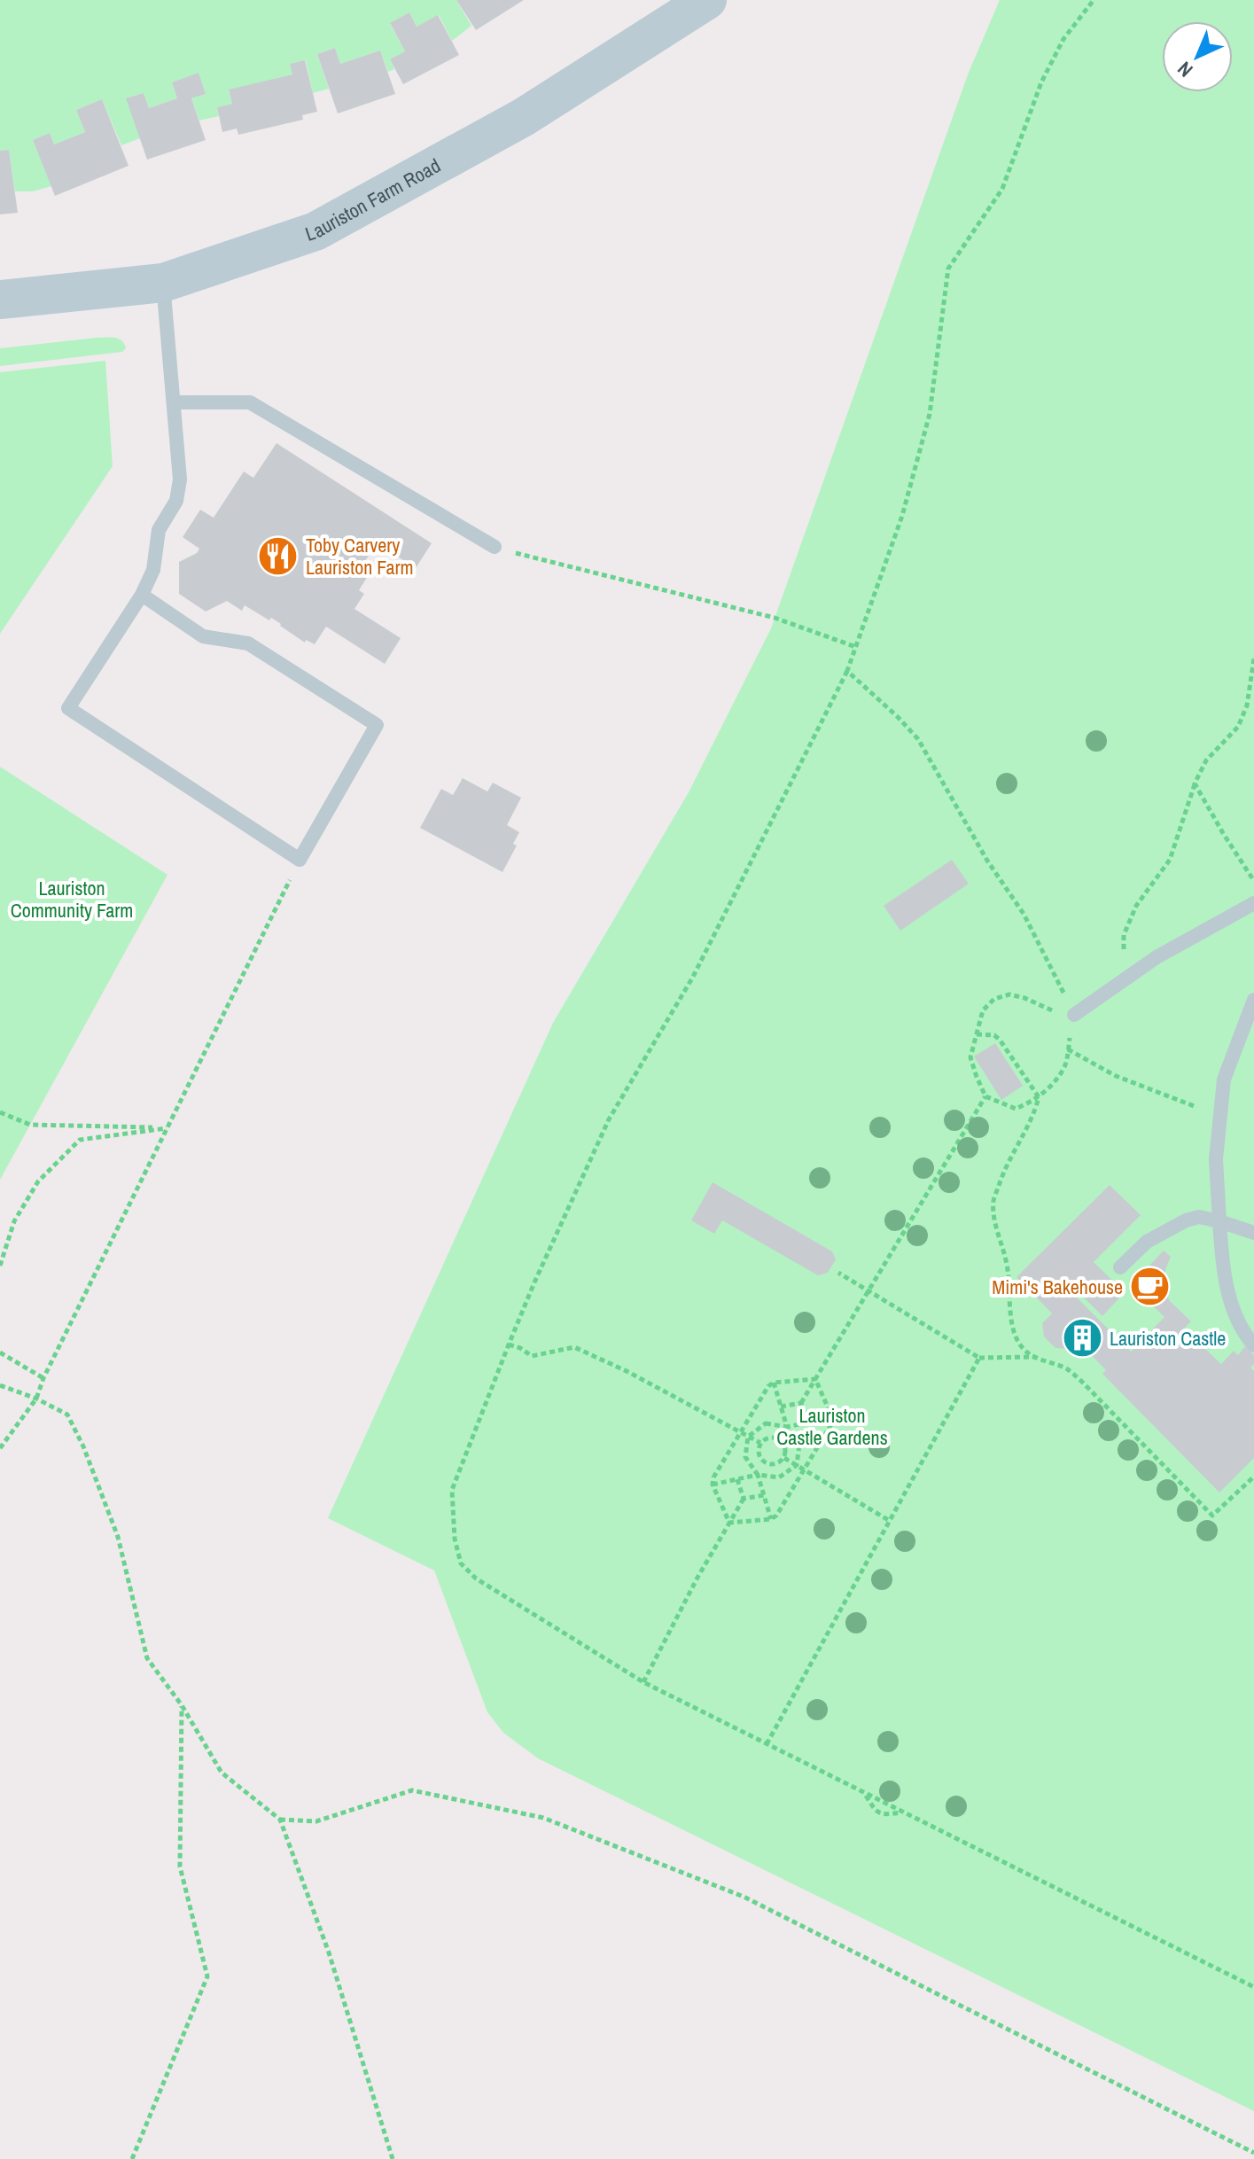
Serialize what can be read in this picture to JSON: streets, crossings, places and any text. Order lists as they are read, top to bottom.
{
  "streets": {
    "street": ["Lauriston Farm Road"]
  },
  "parks": ["Lauriston Community Farm", "Lauriston Castle Gardens"],
  "places": {
    "restaurant": ["Toby Carvery Lauriston Farm"],
    "cafe": ["Mimi's Bakehouse"],
    "building": ["Lauriston Castle"]
  },
  "north": "bottom left"
}
